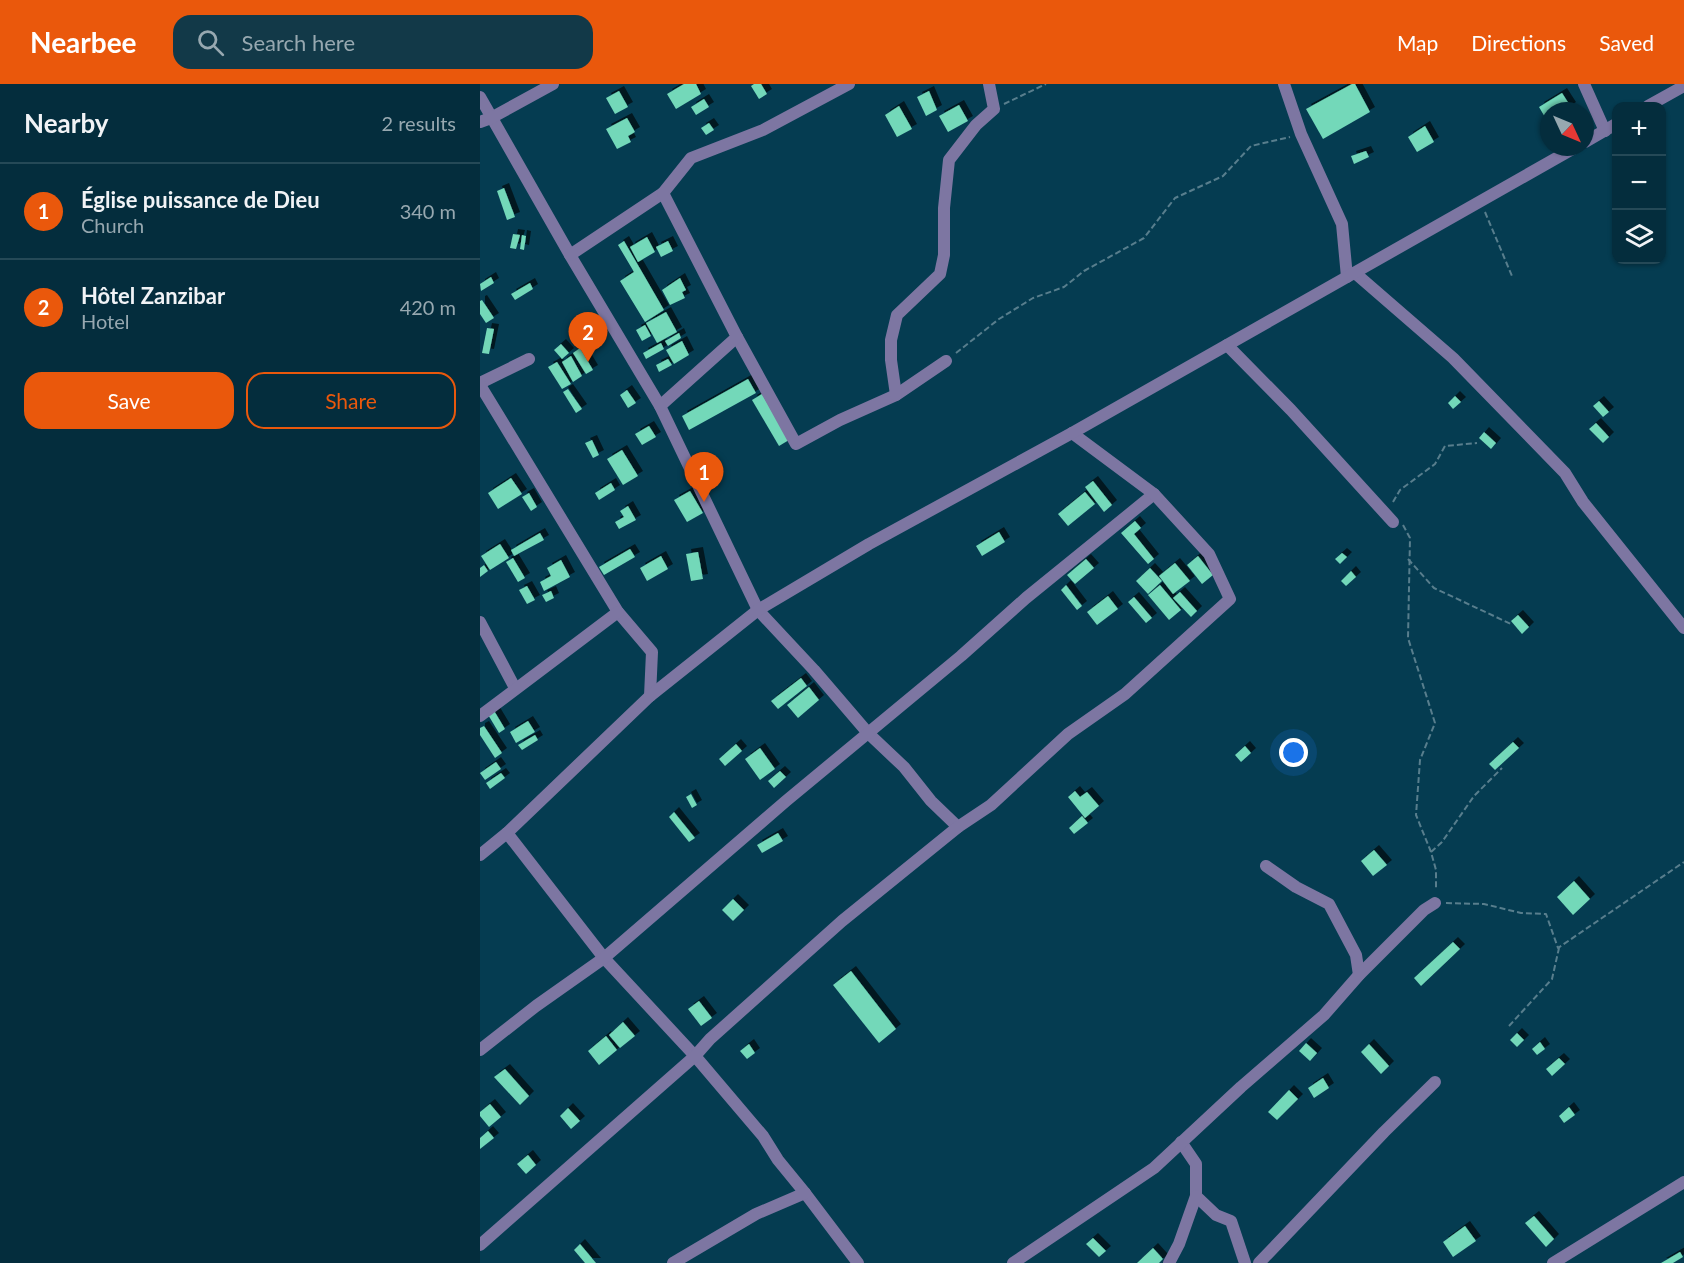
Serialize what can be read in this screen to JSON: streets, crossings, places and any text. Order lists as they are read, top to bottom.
{
  "north": "bottom right",
  "page": {
    "header": "Nearbee",
    "search": "Search here",
    "nav": ["Map", "Directions", "Saved"],
    "heading": ["Nearby", "2 results"],
    "map_buttons": ["+", "−"],
    "list": [
      {
        "mark": "1",
        "name": "Église puissance de Dieu",
        "note": "Church",
        "value": "340 m"
      },
      {
        "mark": "2",
        "name": "Hôtel Zanzibar",
        "note": "Hotel",
        "value": "420 m"
      }
    ],
    "pins": ["2", "1"],
    "buttons": ["Save", "Share"]
  }
}
